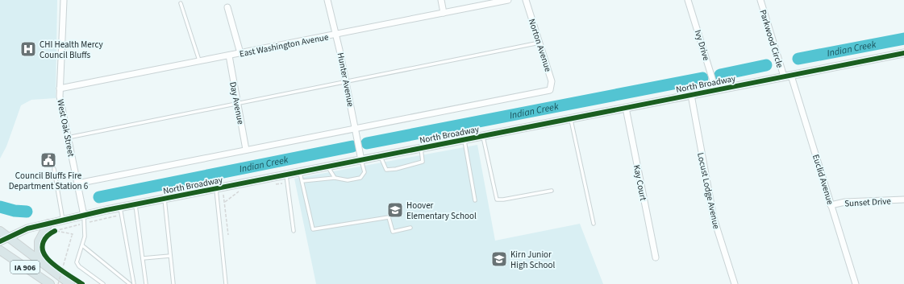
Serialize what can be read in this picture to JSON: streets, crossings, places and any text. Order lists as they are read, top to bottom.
{
  "streets": {
    "main road": ["North Broadway", "IA 906"],
    "street": [
      "Parkwood Circle",
      "East Washington Avenue",
      "Norton Avenue",
      "Ivy Drive",
      "Hunter Avenue",
      "Day Avenue",
      "West Oak Street",
      "Euclid Avenue",
      "Kay Court",
      "Locust Lodge Avenue",
      "Sunset Drive"
    ]
  },
  "crossings": [
    ["Parkwood Circle", "North Broadway"],
    ["Parkwood Circle", "Euclid Avenue"],
    ["East Washington Avenue", "Hunter Avenue"],
    ["East Washington Avenue", "Day Avenue"],
    ["East Washington Avenue", "West Oak Street"],
    ["Norton Avenue", "Hunter Avenue"],
    ["Ivy Drive", "North Broadway"],
    ["Hunter Avenue", "North Broadway"],
    ["North Broadway", "West Oak Street"],
    ["North Broadway", "Euclid Avenue"],
    ["North Broadway", "Kay Court"],
    ["North Broadway", "Locust Lodge Avenue"],
    ["North Broadway", "IA 906"],
    ["Euclid Avenue", "Sunset Drive"]
  ],
  "water": ["Indian Creek"],
  "places": {
    "hospital": ["CHI Health Mercy Council Bluffs"],
    "public building": ["Council Bluffs Fire Department Station 6"],
    "school or university": ["Hoover Elementary School", "Kirn Junior High School"]
  }
}
